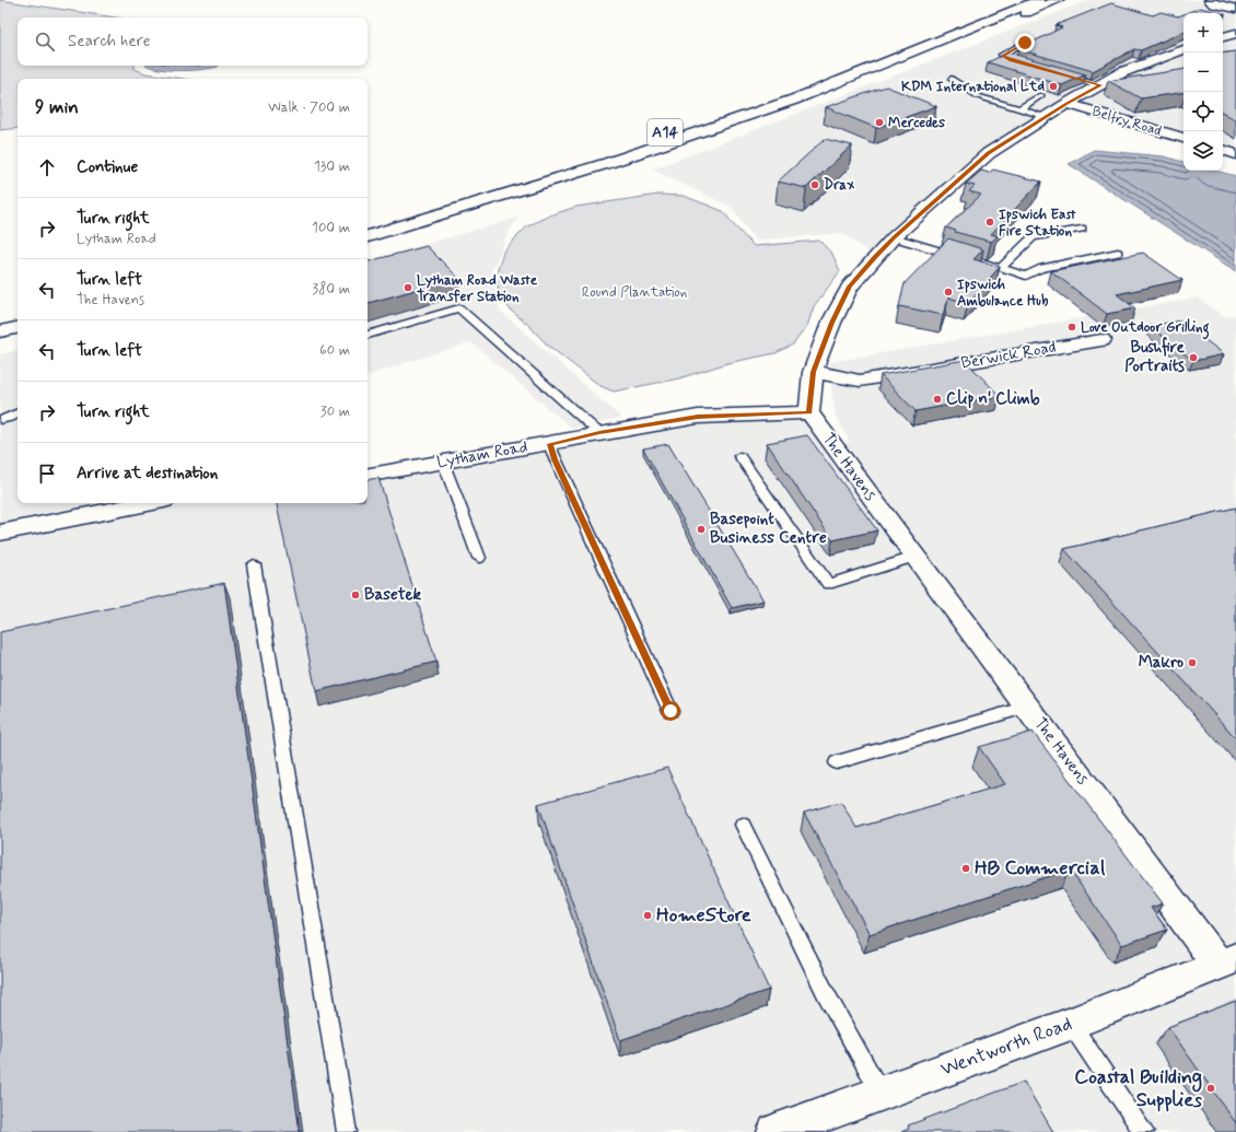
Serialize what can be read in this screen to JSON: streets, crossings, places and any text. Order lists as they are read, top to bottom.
{
  "streets": {
    "main road": [
      "Belfry Road",
      "A14",
      "Berwick Road",
      "Lytham Road",
      "The Havens",
      "Wentworth Road"
    ]
  },
  "crossings": [
    ["Lytham Road", "The Havens"],
    ["The Havens", "Wentworth Road"]
  ],
  "parks": ["Round Plantation"],
  "places": [
    "KDM International Ltd",
    "Mercedes",
    "Drax",
    "Ipswich East Fire Station",
    "Lytham Road Waste Transfer Station",
    "Ipswich Ambulance Hub",
    "Love Outdoor Grilling",
    "Bushfire Portraits",
    "Clip n' Climb",
    "Basepoint Business Centre",
    "Basetek",
    "Makro",
    "HB Commercial",
    "HomeStore",
    "Coastal Building Supplies"
  ],
  "page": {
    "map_buttons": ["+", "−"],
    "search": "Search here",
    "heading": ["9 min", "Walk · 700 m"],
    "list": [
      ["Continue", "130 m"],
      ["Turn right", "Lytham Road", "100 m"],
      ["Turn left", "The Havens", "380 m"],
      ["Turn left", "60 m"],
      ["Turn right", "30 m"],
      "Arrive at destination"
    ]
  }
}
